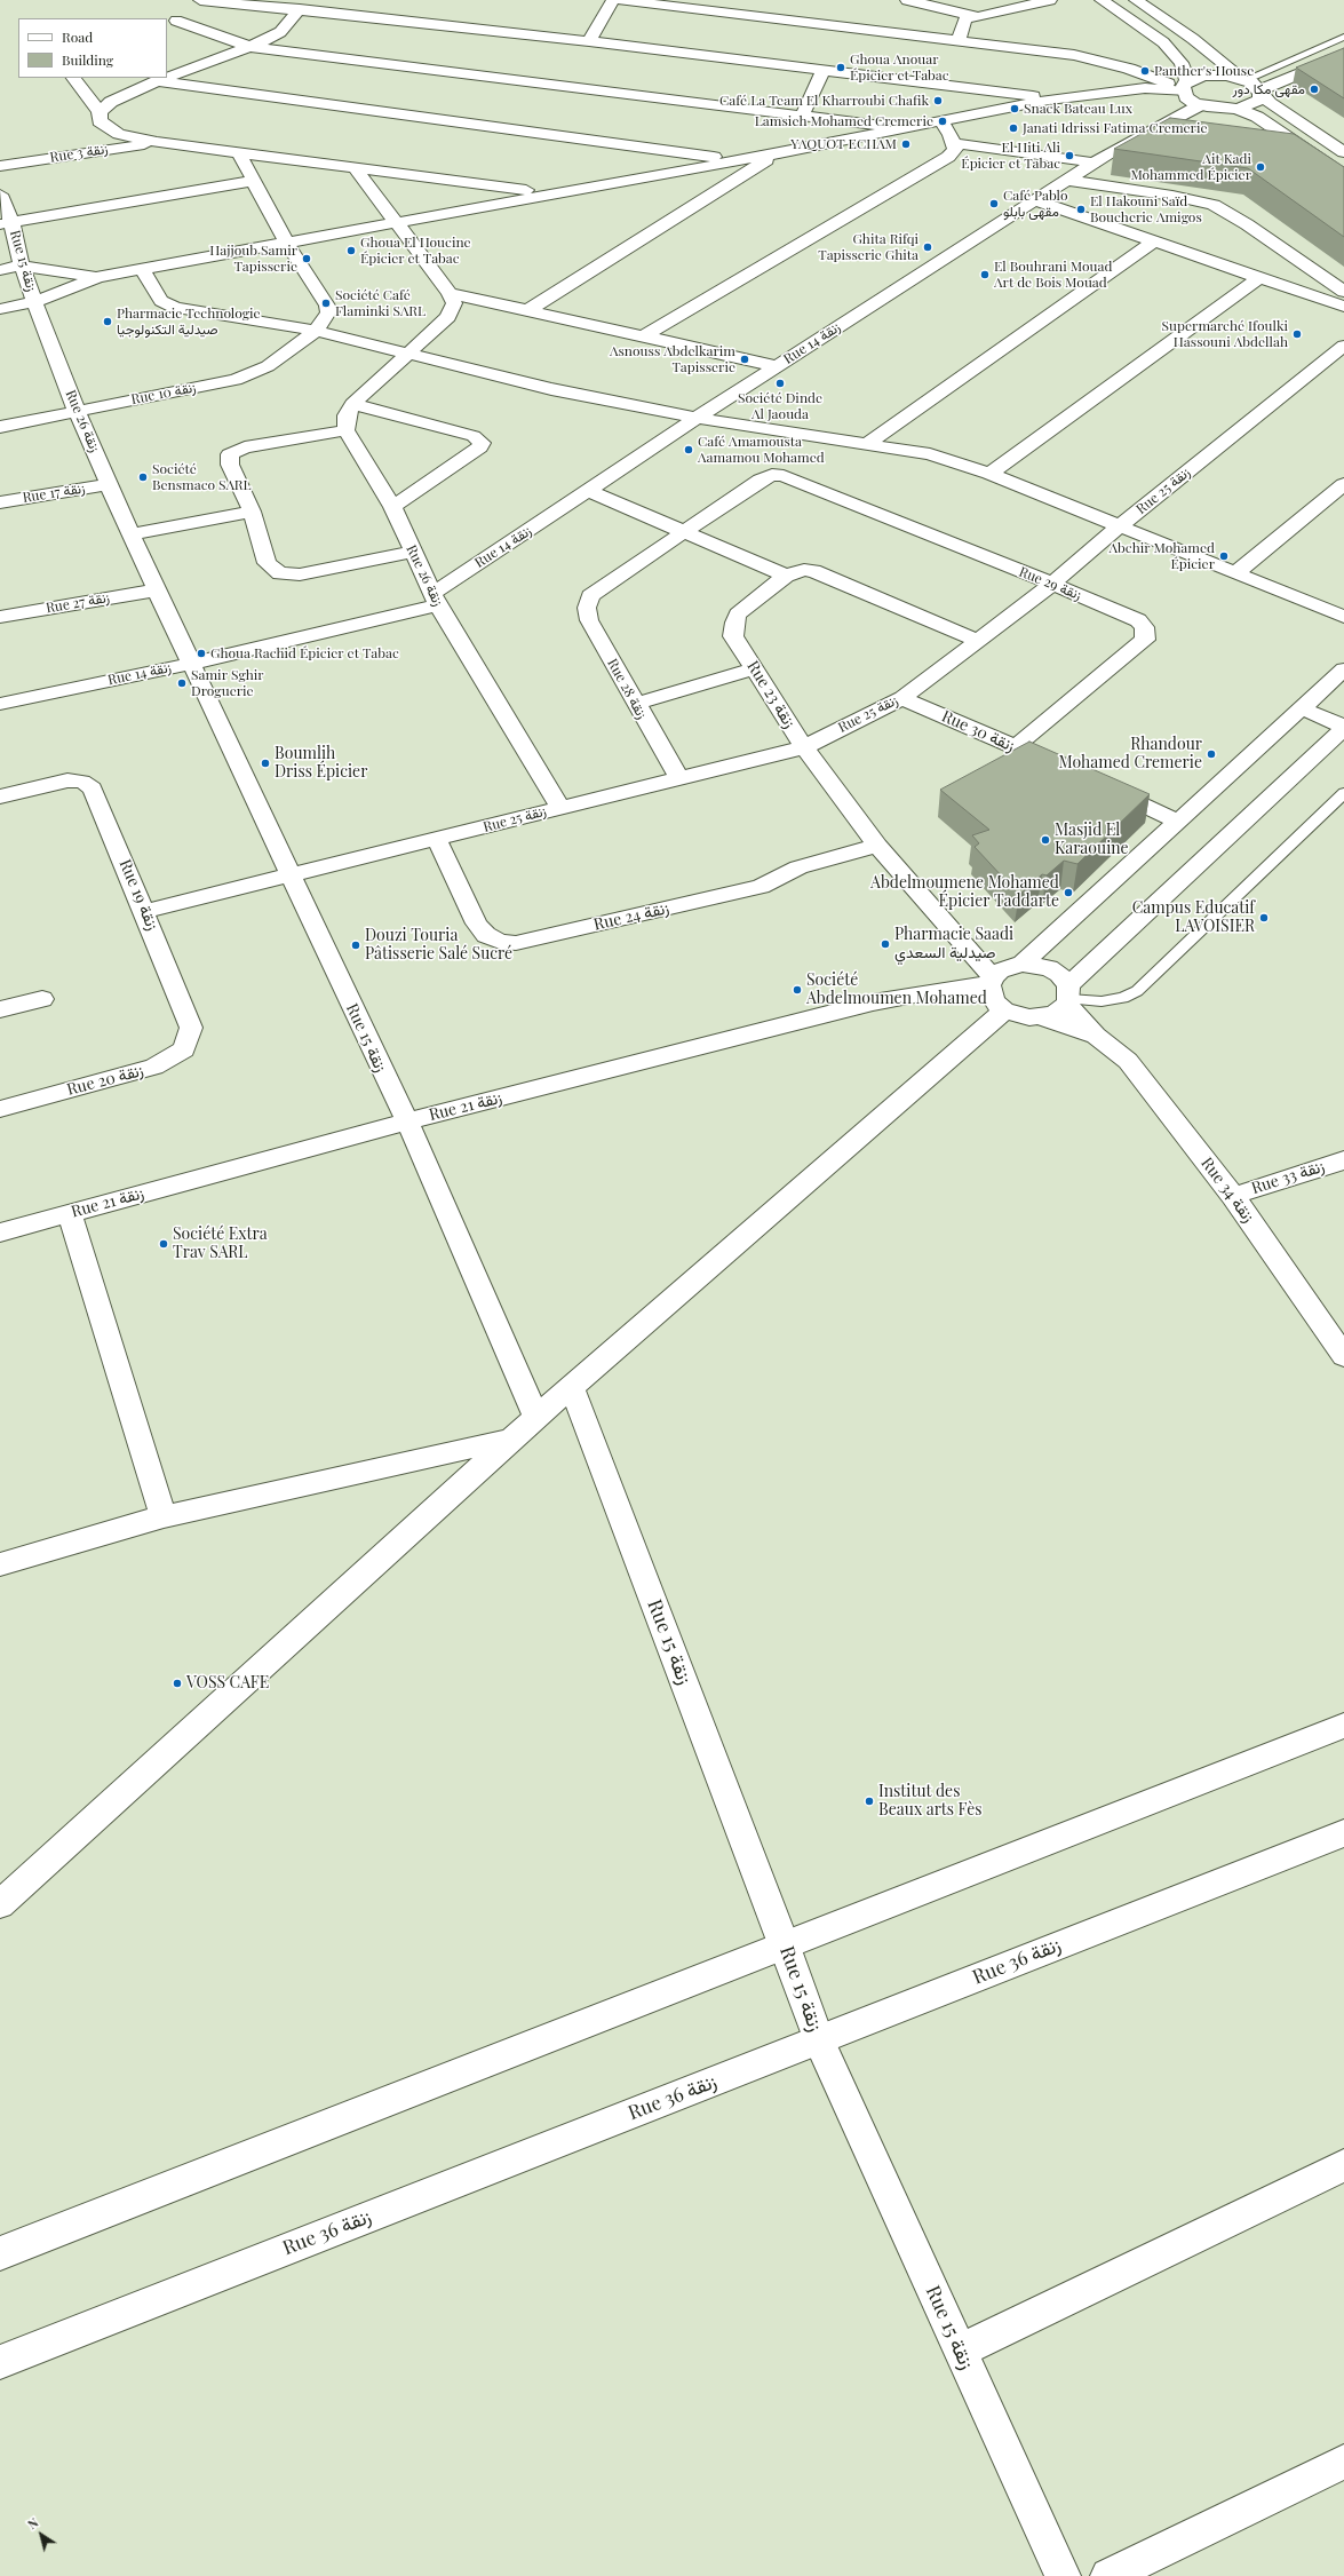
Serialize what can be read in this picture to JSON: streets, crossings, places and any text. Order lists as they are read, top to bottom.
{
  "streets": {
    "street": [
      "Rue 3 زنقة",
      "Rue 15 زنقة",
      "Rue 14 زنقة",
      "Rue 10 زنقة",
      "Rue 26 زنقة",
      "Rue 25 زنقة",
      "Rue 17 زنقة",
      "Rue 29 زنقة",
      "Rue 27 زنقة",
      "Rue 28 زنقة",
      "Rue 23 زنقة",
      "Rue 30 زنقة",
      "Rue 19 زنقة",
      "Rue 24 زنقة",
      "Rue 20 زنقة",
      "Rue 21 زنقة",
      "Rue 33 زنقة",
      "Rue 34 زنقة",
      "Rue 36 زنقة"
    ]
  },
  "crossings": [
    ["Rue 15 زنقة", "Rue 14 زنقة"],
    ["Rue 15 زنقة", "Rue 26 زنقة"],
    ["Rue 15 زنقة", "Rue 25 زنقة"],
    ["Rue 15 زنقة", "Rue 21 زنقة"],
    ["Rue 15 زنقة", "Rue 36 زنقة"],
    ["Rue 14 زنقة", "Rue 26 زنقة"],
    ["Rue 10 زنقة", "Rue 26 زنقة"],
    ["Rue 26 زنقة", "Rue 25 زنقة"],
    ["Rue 26 زنقة", "Rue 17 زنقة"],
    ["Rue 26 زنقة", "Rue 27 زنقة"],
    ["Rue 25 زنقة", "Rue 29 زنقة"],
    ["Rue 25 زنقة", "Rue 28 زنقة"],
    ["Rue 25 زنقة", "Rue 23 زنقة"],
    ["Rue 25 زنقة", "Rue 30 زنقة"],
    ["Rue 25 زنقة", "Rue 24 زنقة"],
    ["Rue 29 زنقة", "Rue 28 زنقة"],
    ["Rue 29 زنقة", "Rue 30 زنقة"],
    ["Rue 23 زنقة", "Rue 24 زنقة"],
    ["Rue 23 زنقة", "Rue 21 زنقة"],
    ["Rue 19 زنقة", "Rue 20 زنقة"],
    ["Rue 33 زنقة", "Rue 34 زنقة"]
  ],
  "places": [
    "Ghoua Anouar Épicier et Tabac",
    "Panther's House",
    "مقهى مكا دور",
    "Café La Team El Kharroubi Chafik",
    "Snack Bateau Lux",
    "Lamsieh Mohamed Cremerie",
    "Janati Idrissi Fatima Cremerie",
    "YAQUOT ECHAM",
    "El Hiti Ali Épicier et Tabac",
    "Ait Kadi Mohammed Épicier",
    "Café Pablo مقهى بابلو",
    "El Hakouni Saïd Boucherie Amigos",
    "Ghita Rifqi Tapisserie Ghita",
    "Ghoua El Houcine Épicier et Tabac",
    "Hajjoub Samir Tapisserie",
    "El Bouhrani Mouad Art de Bois Mouad",
    "Société Café Flaminki SARL",
    "Pharmacie Technologie صيدلية التكنولوجيا",
    "Supermarché Ifoulki Hassouni Abdellah",
    "Asnouss Abdelkarim Tapisserie",
    "Société Dinde Al Jaouda",
    "Café Amamousta Aamamou Mohamed",
    "Société Bensmaco SARL",
    "Abchir Mohamed Épicier",
    "Ghoua Rachid Épicier et Tabac",
    "Samir Sghir Droguerie",
    "Rhandour Mohamed Cremerie",
    "Boumlih Driss Épicier",
    "Masjid El Karaouine",
    "Abdelmoumene Mohamed Épicier Taddarte",
    "Campus Educatif LAVOISIER",
    "Pharmacie Saadi صيدلية السعدي",
    "Douzi Touria Pâtisserie Salé Sucré",
    "Société Abdelmoumen Mohamed",
    "Société Extra Trav SARL",
    "VOSS CAFE",
    "Institut des Beaux arts Fès"
  ],
  "legend": ["Road", "Building"],
  "north": "top left"
}
